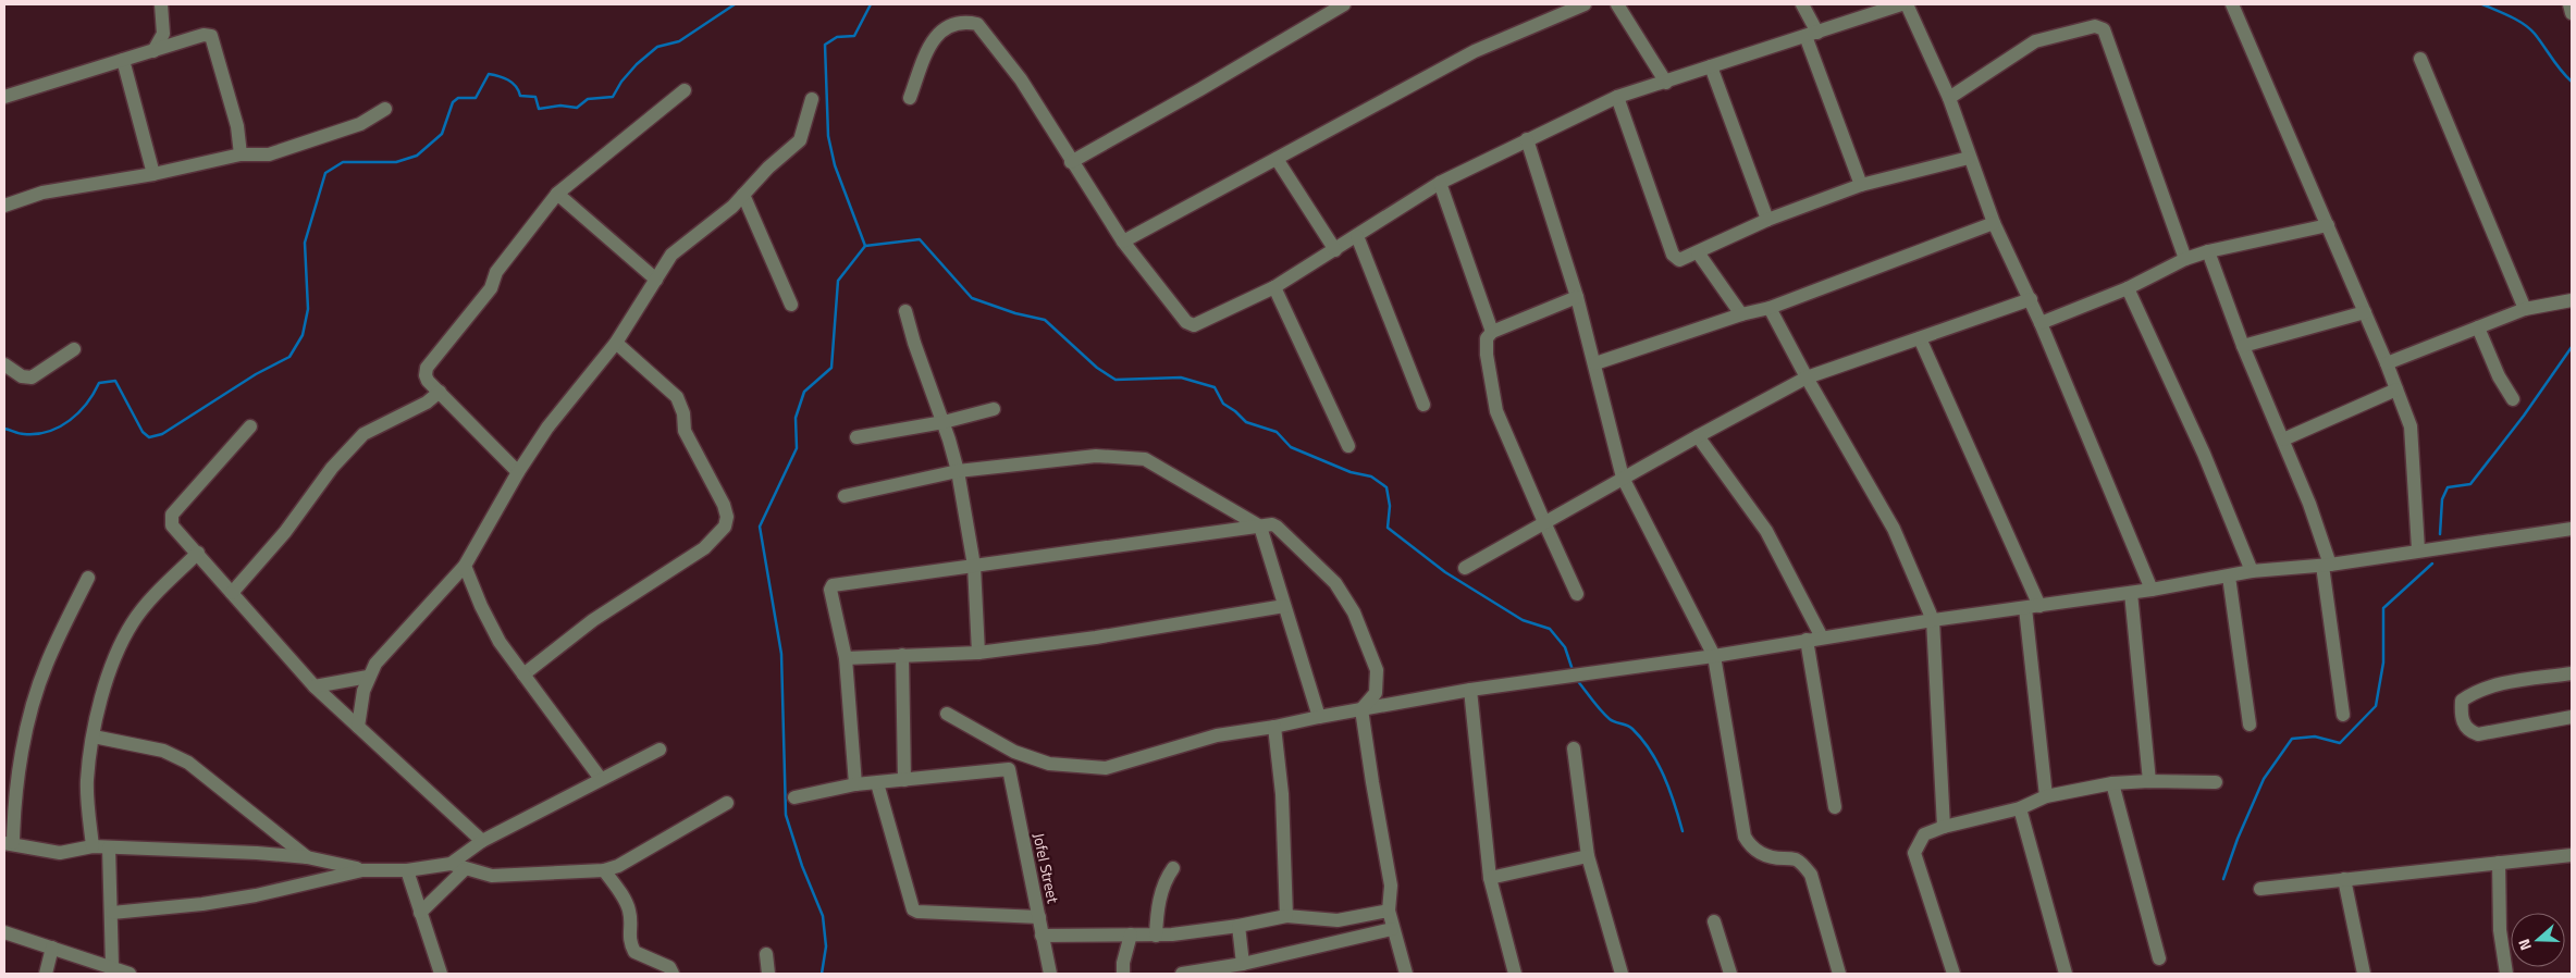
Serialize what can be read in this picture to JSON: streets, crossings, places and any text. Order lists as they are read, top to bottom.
{
  "streets": {
    "street": ["Jofel Street"]
  },
  "north": "left"
}
